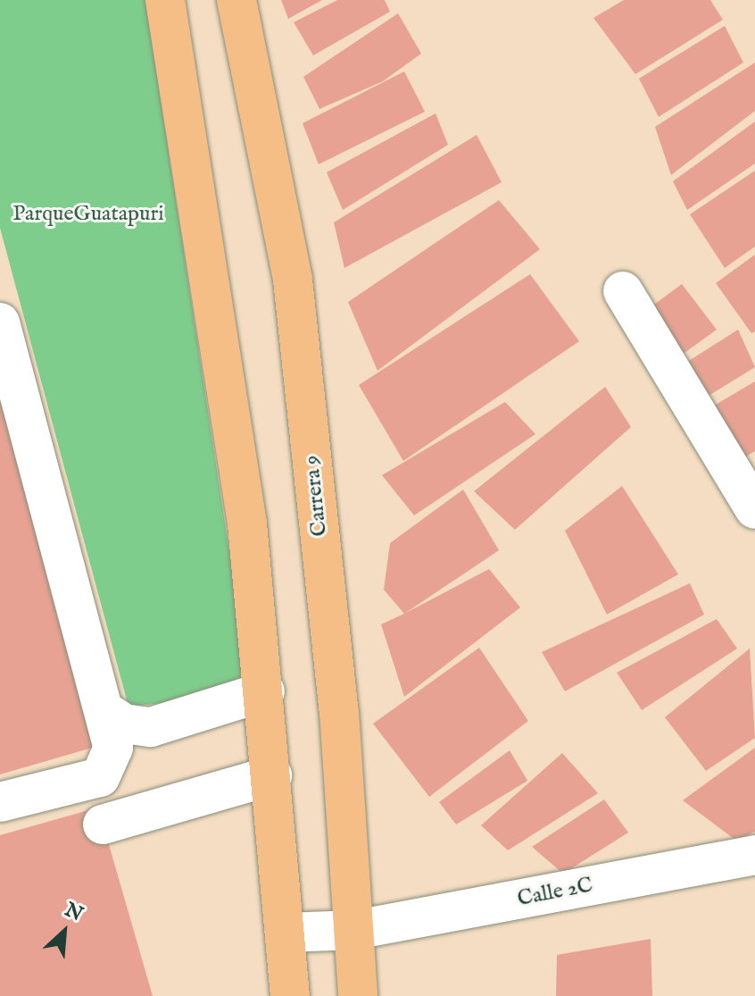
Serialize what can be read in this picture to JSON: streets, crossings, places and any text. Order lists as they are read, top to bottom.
{
  "streets": {
    "highway": ["Carrera 9"],
    "street": ["Calle 2C"]
  },
  "crossings": [
    ["Carrera 9", "Calle 2C"]
  ],
  "parks": ["ParqueGuatapuri"],
  "north": "top right"
}
